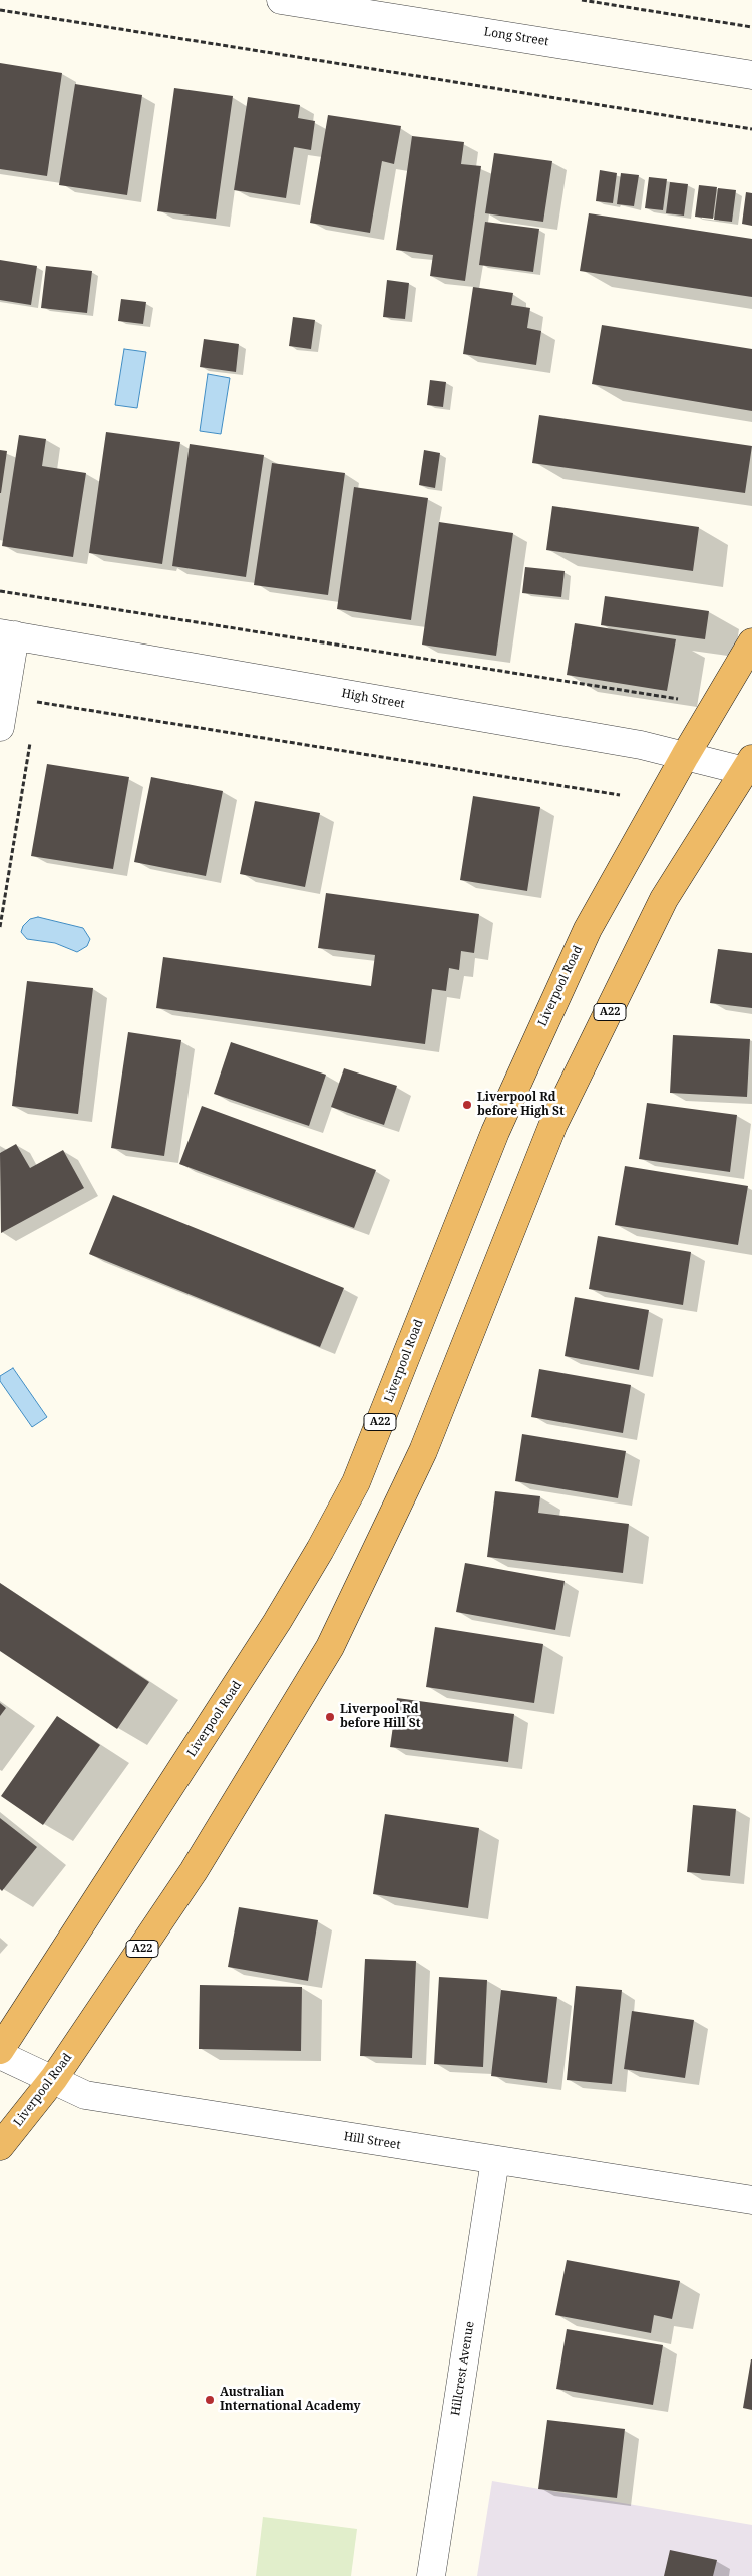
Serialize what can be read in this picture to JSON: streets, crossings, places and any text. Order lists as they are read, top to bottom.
{
  "streets": {
    "highway": ["Liverpool Road", "A22"],
    "street": [
      "Long Street",
      "High Street",
      "Hill Street",
      "Hillcrest Avenue"
    ]
  },
  "crossings": [
    ["High Street", "Liverpool Road"],
    ["Liverpool Road", "Hill Street"],
    ["Hill Street", "Hillcrest Avenue"]
  ],
  "places": ["Liverpool Rd before High St", "Liverpool Rd before Hill St", "Australian International Academy"]
}
